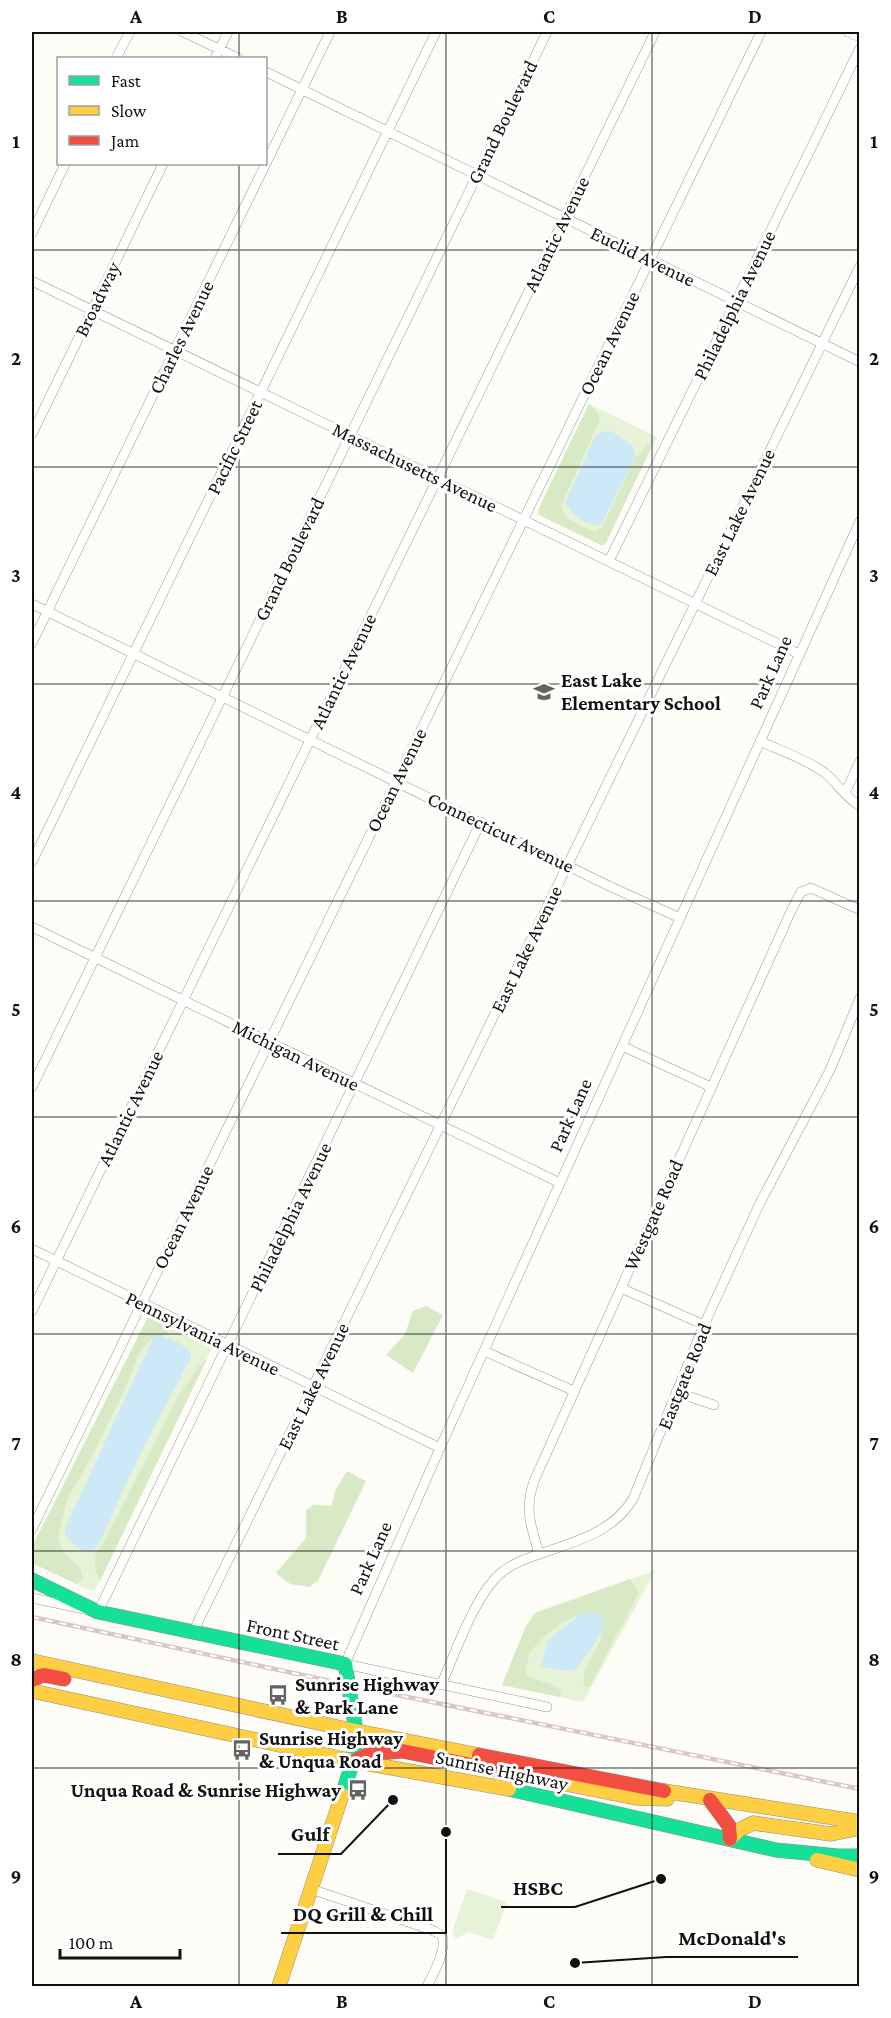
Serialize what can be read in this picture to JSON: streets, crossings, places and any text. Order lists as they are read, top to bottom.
{
  "streets": {
    "main road": ["Front Street", "Sunrise Highway"],
    "street": [
      "Grand Boulevard",
      "Atlantic Avenue",
      "Euclid Avenue",
      "Broadway",
      "Philadelphia Avenue",
      "Charles Avenue",
      "Ocean Avenue",
      "Pacific Street",
      "Massachusetts Avenue",
      "East Lake Avenue",
      "Park Lane",
      "Connecticut Avenue",
      "Michigan Avenue",
      "Westgate Road",
      "Pennsylvania Avenue",
      "Eastgate Road"
    ]
  },
  "crossings": [
    ["Grand Boulevard", "Euclid Avenue"],
    ["Grand Boulevard", "Massachusetts Avenue"],
    ["Grand Boulevard", "Connecticut Avenue"],
    ["Grand Boulevard", "Michigan Avenue"],
    ["Atlantic Avenue", "Euclid Avenue"],
    ["Atlantic Avenue", "Massachusetts Avenue"],
    ["Atlantic Avenue", "Connecticut Avenue"],
    ["Atlantic Avenue", "Michigan Avenue"],
    ["Atlantic Avenue", "Pennsylvania Avenue"],
    ["Euclid Avenue", "Philadelphia Avenue"],
    ["Euclid Avenue", "Charles Avenue"],
    ["Euclid Avenue", "Ocean Avenue"],
    ["Euclid Avenue", "Pacific Street"],
    ["Euclid Avenue", "East Lake Avenue"],
    ["Broadway", "Massachusetts Avenue"],
    ["Philadelphia Avenue", "Massachusetts Avenue"],
    ["Philadelphia Avenue", "Connecticut Avenue"],
    ["Philadelphia Avenue", "Michigan Avenue"],
    ["Philadelphia Avenue", "Pennsylvania Avenue"],
    ["Philadelphia Avenue", "Front Street"],
    ["Charles Avenue", "Massachusetts Avenue"],
    ["Charles Avenue", "Connecticut Avenue"],
    ["Ocean Avenue", "Massachusetts Avenue"],
    ["Ocean Avenue", "Connecticut Avenue"],
    ["Ocean Avenue", "Michigan Avenue"],
    ["Ocean Avenue", "Pennsylvania Avenue"],
    ["Pacific Street", "Massachusetts Avenue"],
    ["Pacific Street", "Connecticut Avenue"],
    ["Massachusetts Avenue", "East Lake Avenue"],
    ["Massachusetts Avenue", "Park Lane"],
    ["East Lake Avenue", "Connecticut Avenue"],
    ["East Lake Avenue", "Michigan Avenue"],
    ["East Lake Avenue", "Pennsylvania Avenue"],
    ["East Lake Avenue", "Front Street"],
    ["Park Lane", "Connecticut Avenue"],
    ["Park Lane", "Michigan Avenue"],
    ["Park Lane", "Pennsylvania Avenue"],
    ["Park Lane", "Front Street"],
    ["Westgate Road", "Eastgate Road"],
    ["Eastgate Road", "Front Street"]
  ],
  "places": {
    "school or university": ["East Lake Elementary School"],
    "bus stop": ["Sunrise Highway & Park Lane", "Sunrise Highway & Unqua Road", "Unqua Road & Sunrise Highway"],
    "other": [
      "Gulf",
      "DQ Grill & Chill",
      "HSBC",
      "McDonald's"
    ]
  },
  "legend": ["Fast", "Slow", "Jam"],
  "scale_bar": "100 m",
  "grid": {
    "columns": [
      "A",
      "B",
      "C",
      "D"
    ],
    "rows": [
      "1",
      "2",
      "3",
      "4",
      "5",
      "6",
      "7",
      "8",
      "9"
    ]
  }
}
